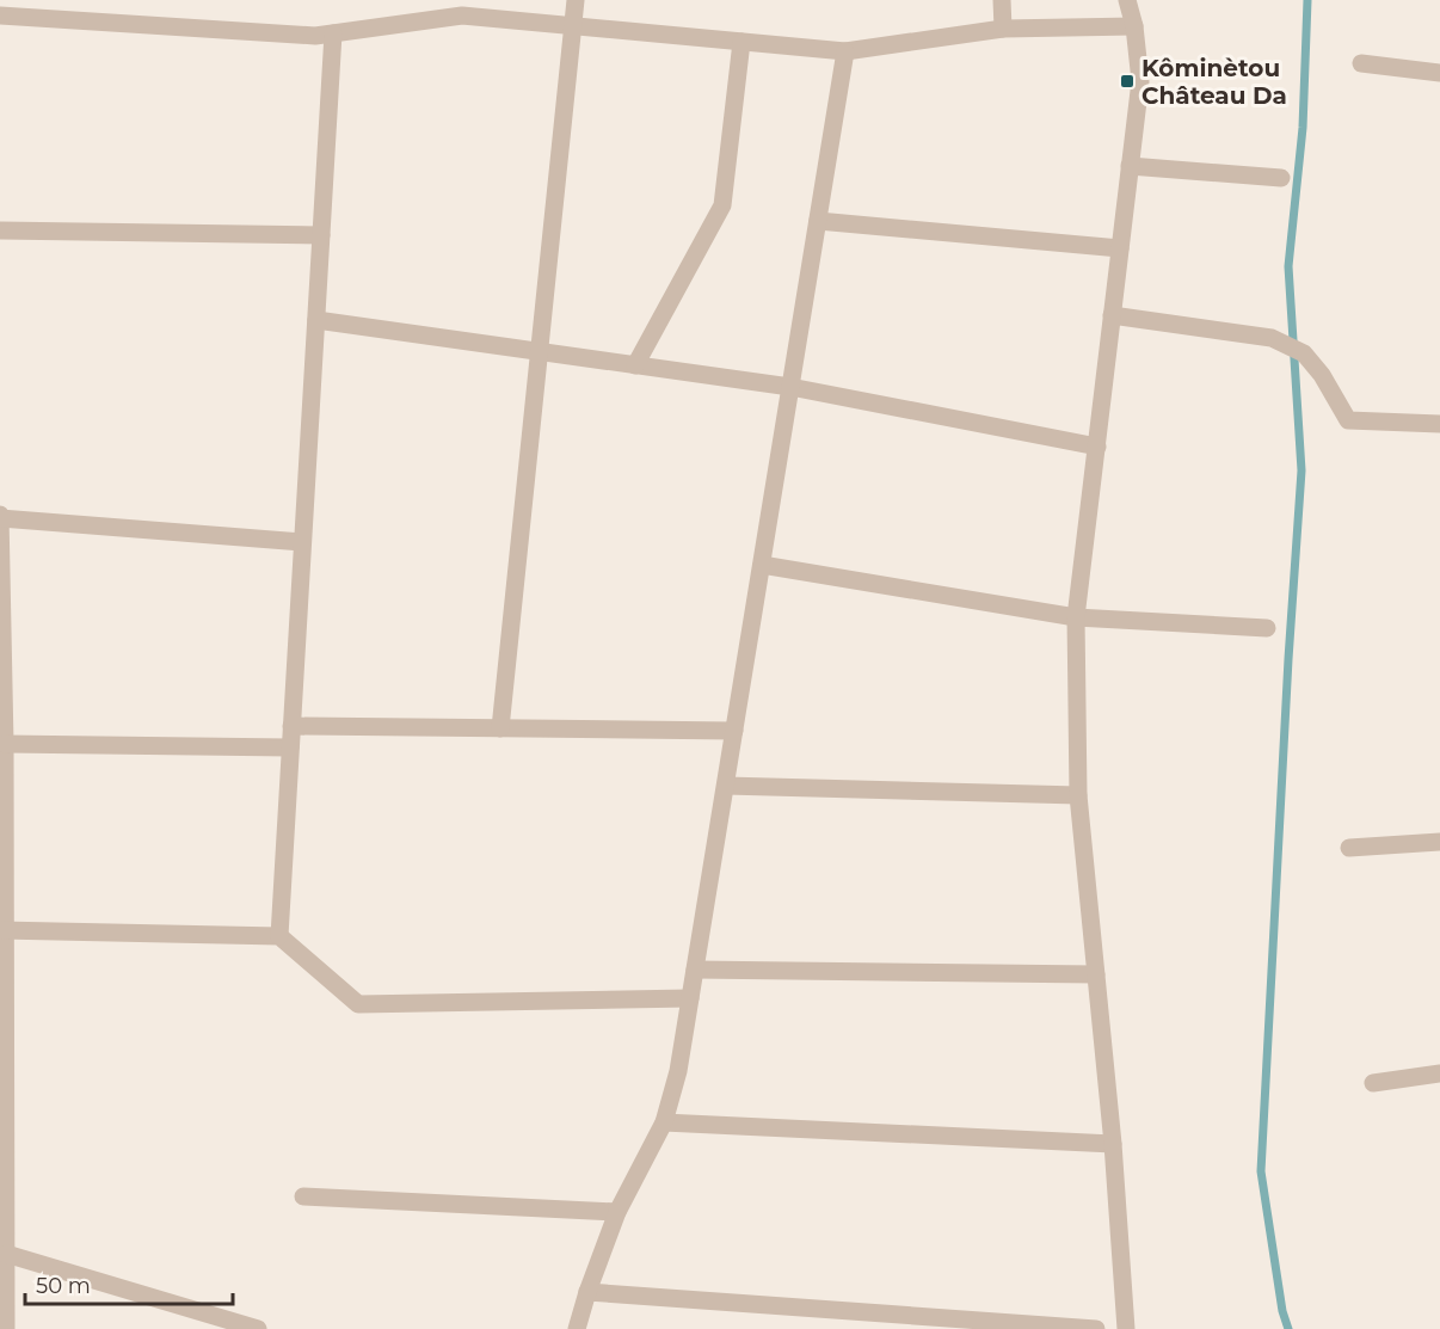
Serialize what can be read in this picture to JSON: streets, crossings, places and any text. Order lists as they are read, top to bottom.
{
  "places": {
    "transit": ["Kôminètou Château Da"]
  },
  "scale_bar": "50 m"
}
